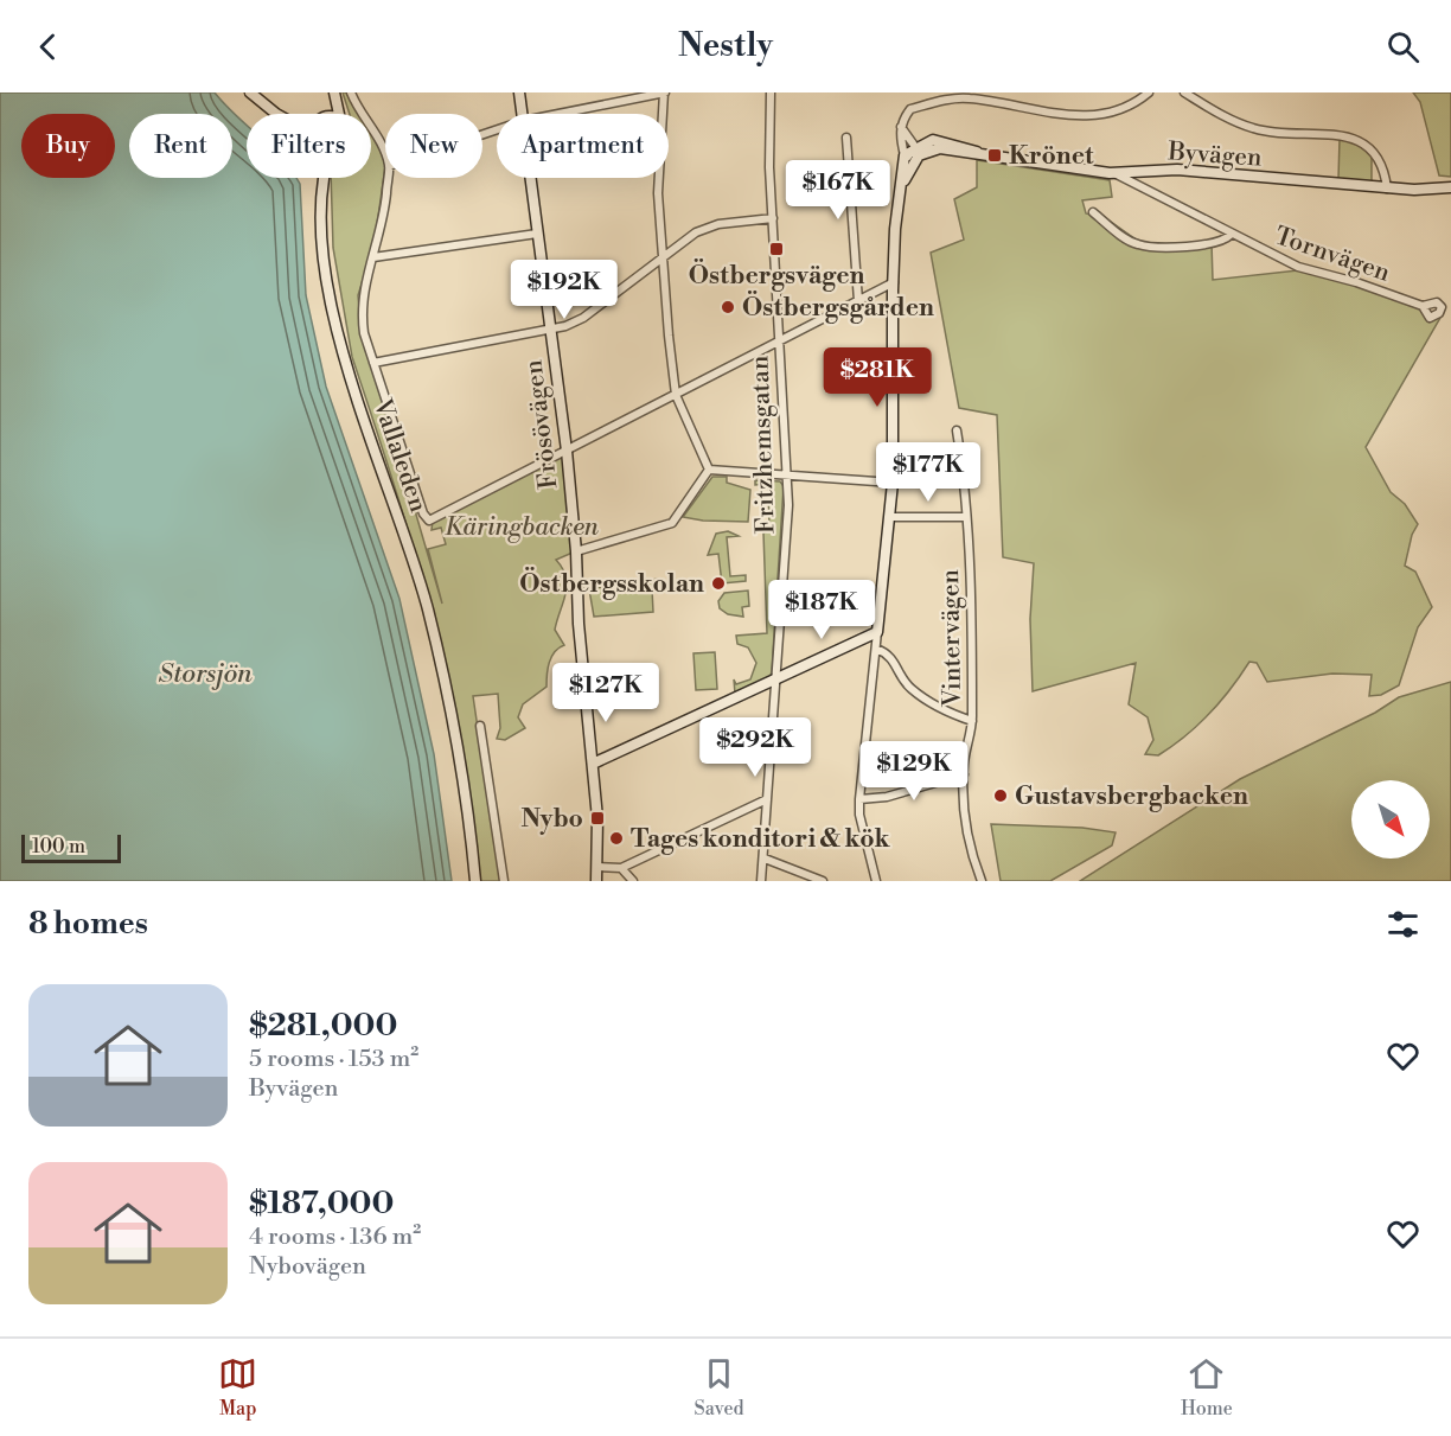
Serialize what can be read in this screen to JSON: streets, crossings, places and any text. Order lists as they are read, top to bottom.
{
  "streets": {
    "street": [
      "Byvägen",
      "Tornvägen",
      "Frösövägen",
      "Fritzhemsgatan",
      "Vallaleden",
      "Vintervägen"
    ]
  },
  "crossings": [
    ["Byvägen", "Tornvägen"]
  ],
  "water": ["Storsjön"],
  "parks": ["Käringbacken"],
  "places": {
    "transit": ["Krönet", "Östbergsvägen", "Nybo"],
    "other": [
      "Östbergsgården",
      "Östbergsskolan",
      "Gustavsbergbacken",
      "Tages konditori & kök"
    ]
  },
  "scale_bar": "100 m",
  "north": "bottom right",
  "page": {
    "header": "Nestly",
    "chip": [
      "Buy",
      "Rent",
      "Filters",
      "New",
      "Apartment"
    ],
    "price": [
      "$167K",
      "$192K",
      "$281K",
      "$177K",
      "$187K",
      "$127K",
      "$292K",
      "$129K"
    ],
    "scale": "100 m",
    "heading": "8 homes",
    "list": [
      {
        "name": "$281,000",
        "note": "5 rooms · 153 m² · Byvägen"
      },
      {
        "name": "$187,000",
        "note": "4 rooms · 136 m² · Nybovägen"
      }
    ],
    "tabs": ["Map", "Saved", "Home"]
  }
}
